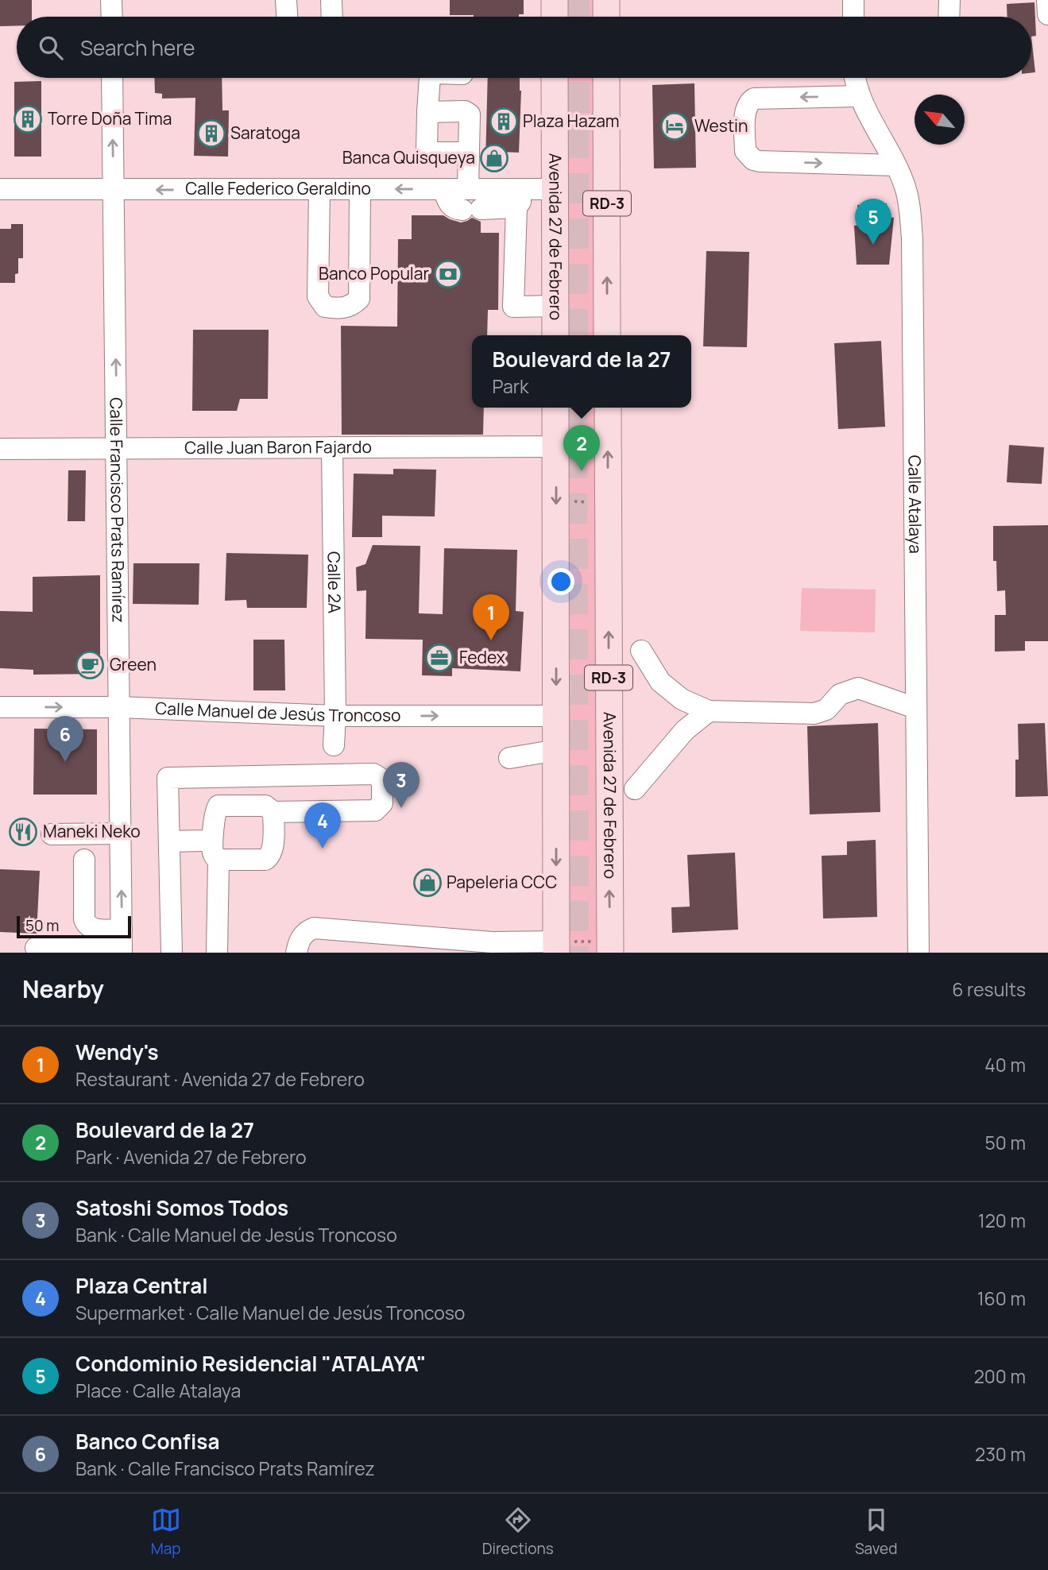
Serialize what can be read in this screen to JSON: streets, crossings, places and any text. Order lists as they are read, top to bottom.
{
  "streets": {
    "main road": ["RD-3", "Avenida 27 de Febrero"],
    "street": [
      "Calle Federico Geraldino",
      "Calle Juan Baron Fajardo",
      "Calle Atalaya",
      "Calle Francisco Prats Ramírez",
      "Calle 2A",
      "Calle Manuel de Jesús Troncoso"
    ]
  },
  "crossings": [
    ["Calle Federico Geraldino", "Avenida 27 de Febrero"],
    ["Calle Federico Geraldino", "Calle Francisco Prats Ramírez"],
    ["Calle Juan Baron Fajardo", "Calle Francisco Prats Ramírez"],
    ["Calle Juan Baron Fajardo", "Calle 2A"],
    ["Calle Francisco Prats Ramírez", "Calle Manuel de Jesús Troncoso"],
    ["Calle 2A", "Calle Manuel de Jesús Troncoso"]
  ],
  "one_way": ["Calle Federico Geraldino"],
  "places": {
    "building": ["Torre Doña Tima", "Plaza Hazam", "Saratoga"],
    "hotel": ["Westin"],
    "shop": ["Banca Quisqueya", "Papeleria CCC"],
    "bank": ["Banco Popular"],
    "office": ["Fedex"],
    "cafe": ["Green"],
    "restaurant": ["Maneki Neko"]
  },
  "scale_bar": "50 m",
  "north": "top left",
  "page": {
    "search": "Search here",
    "pins": [
      "5",
      "2",
      "1",
      "6",
      "3",
      "4"
    ],
    "popup": ["Boulevard de la 27", "Park"],
    "scale": "50 m",
    "heading": ["Nearby", "6 results"],
    "list": [
      {
        "mark": "1",
        "name": "Wendy's",
        "note": "Restaurant · Avenida 27 de Febrero",
        "value": "40 m"
      },
      {
        "mark": "2",
        "name": "Boulevard de la 27",
        "note": "Park · Avenida 27 de Febrero",
        "value": "50 m"
      },
      {
        "mark": "3",
        "name": "Satoshi Somos Todos",
        "note": "Bank · Calle Manuel de Jesús Troncoso",
        "value": "120 m"
      },
      {
        "mark": "4",
        "name": "Plaza Central",
        "note": "Supermarket · Calle Manuel de Jesús Troncoso",
        "value": "160 m"
      },
      {
        "mark": "5",
        "name": "Condominio Residencial \"ATALAYA\"",
        "note": "Place · Calle Atalaya",
        "value": "200 m"
      },
      {
        "mark": "6",
        "name": "Banco Confisa",
        "note": "Bank · Calle Francisco Prats Ramírez",
        "value": "230 m"
      }
    ],
    "nav": ["Map", "Directions", "Saved"]
  }
}
